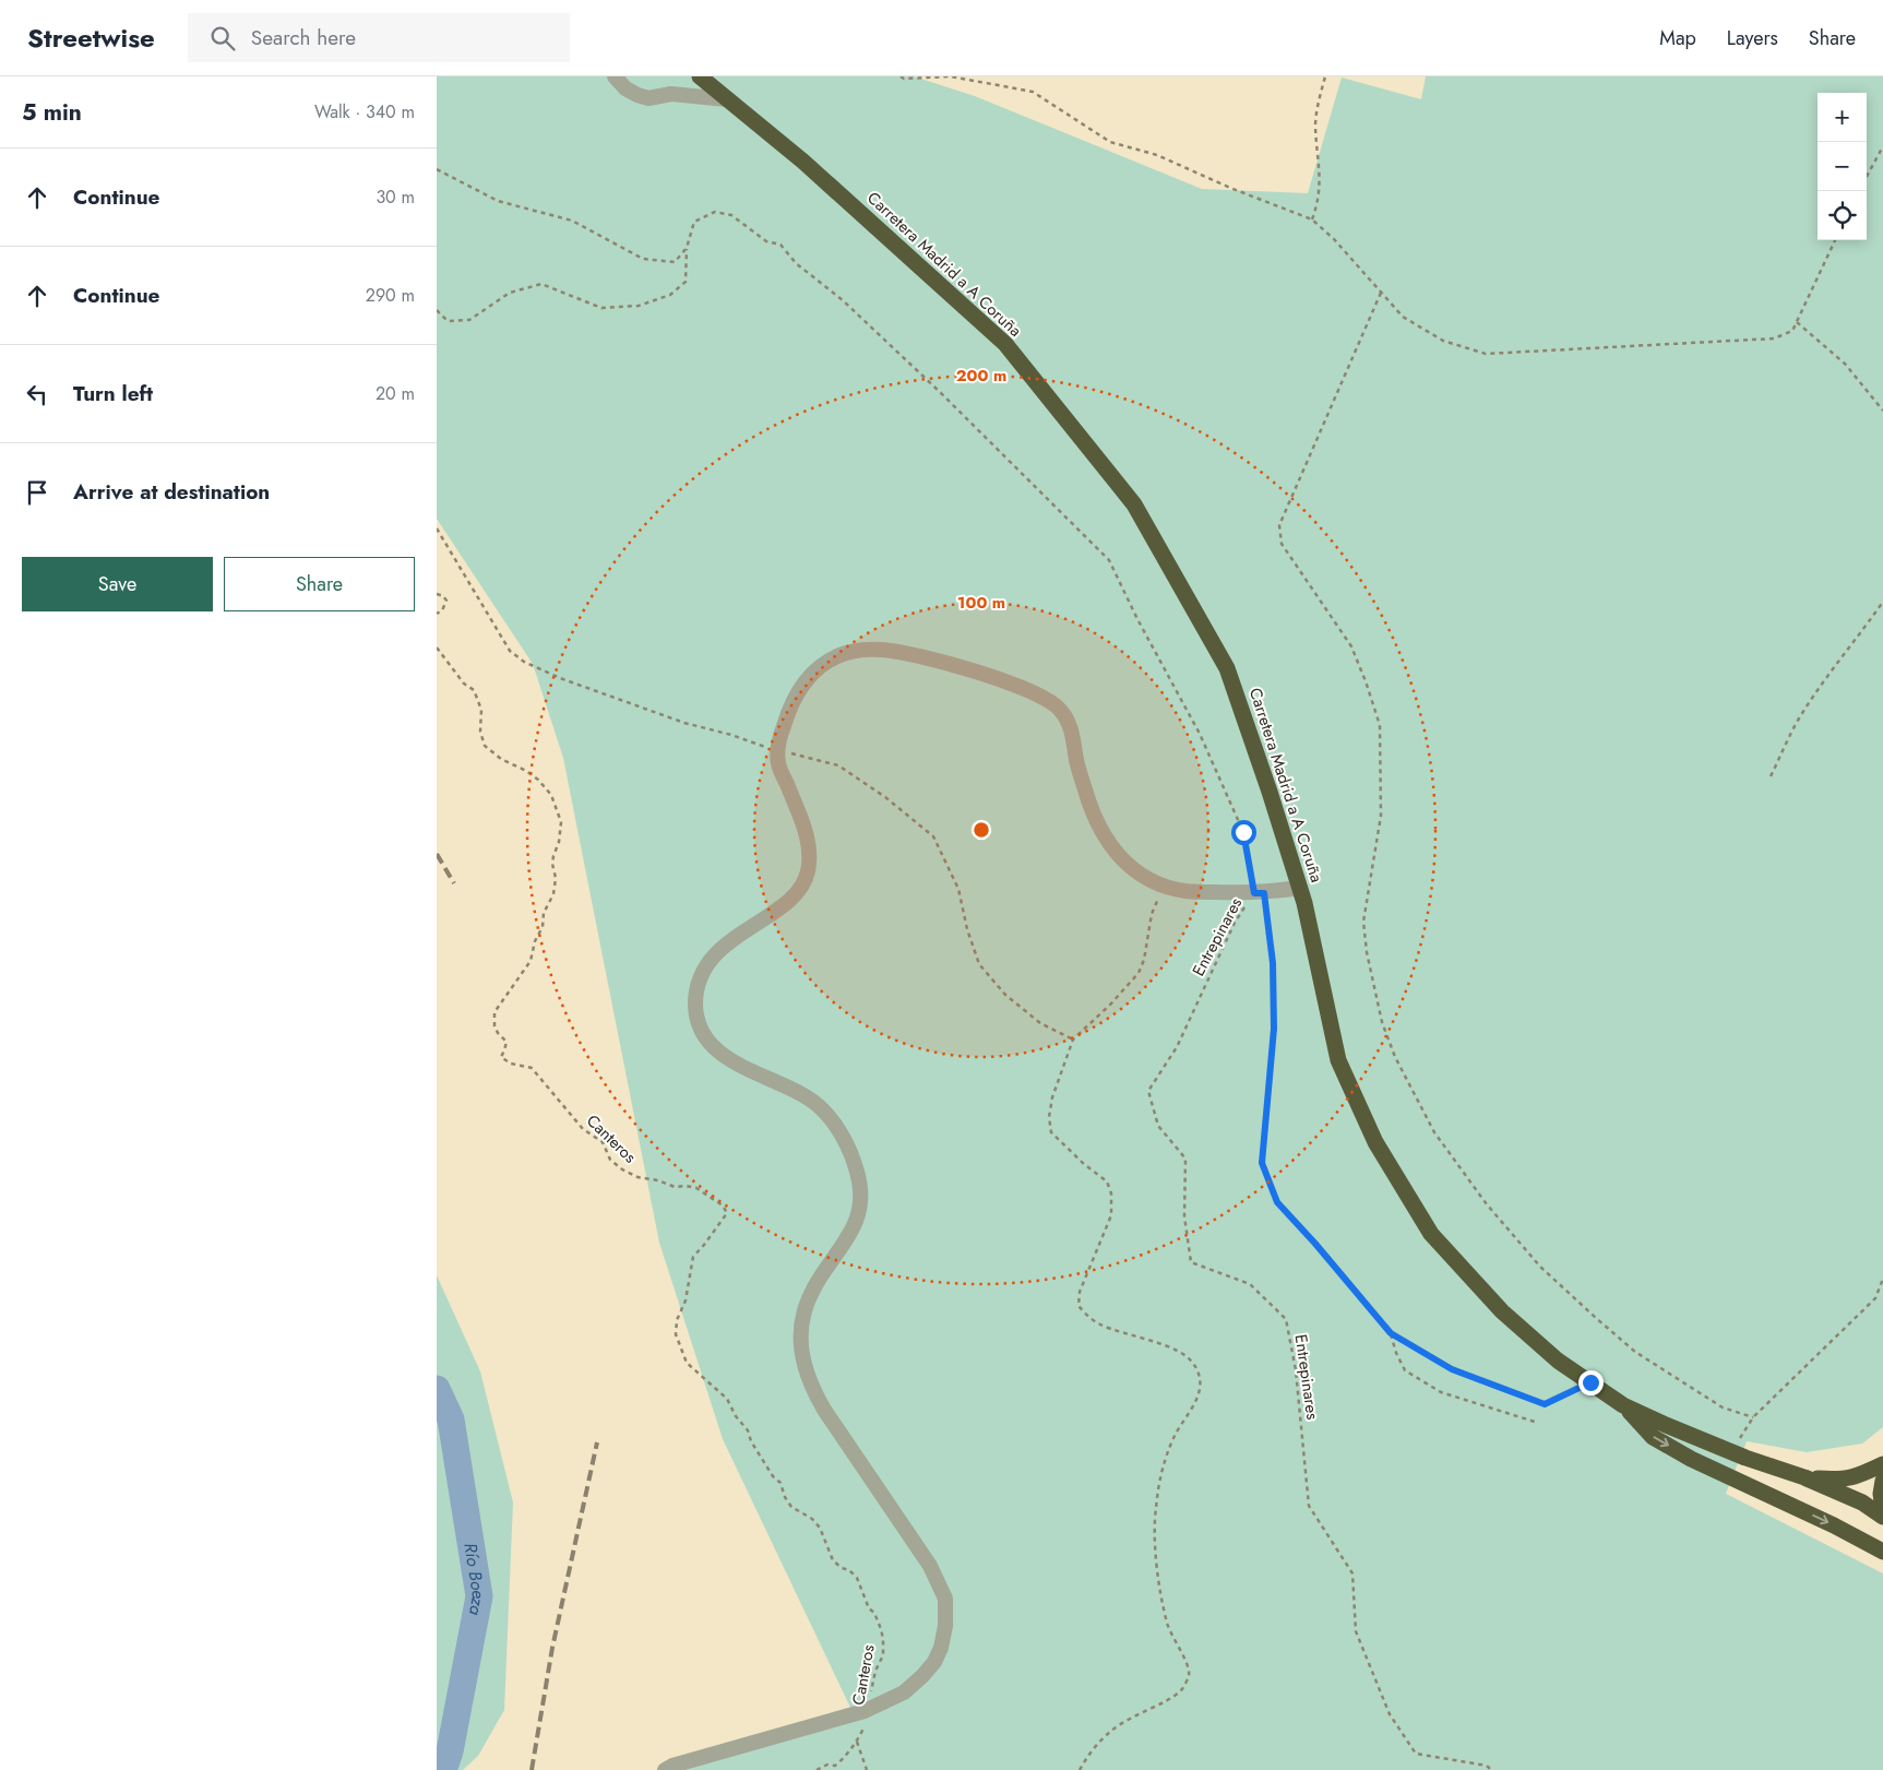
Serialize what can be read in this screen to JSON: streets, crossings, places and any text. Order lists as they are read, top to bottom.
{
  "streets": {
    "highway": ["Carretera Madrid a A Coruña"],
    "path": ["Entrepinares", "Canteros"]
  },
  "water": ["Río Boeza"],
  "page": {
    "header": "Streetwise",
    "search": "Search here",
    "nav": ["Map", "Layers", "Share"],
    "heading": ["5 min", "Walk · 340 m"],
    "map_buttons": ["+", "−"],
    "list": [
      ["Continue", "30 m"],
      ["Continue", "290 m"],
      ["Turn left", "20 m"],
      "Arrive at destination"
    ],
    "buttons": ["Save", "Share"]
  },
  "rings": ["200 m", "100 m"]
}
